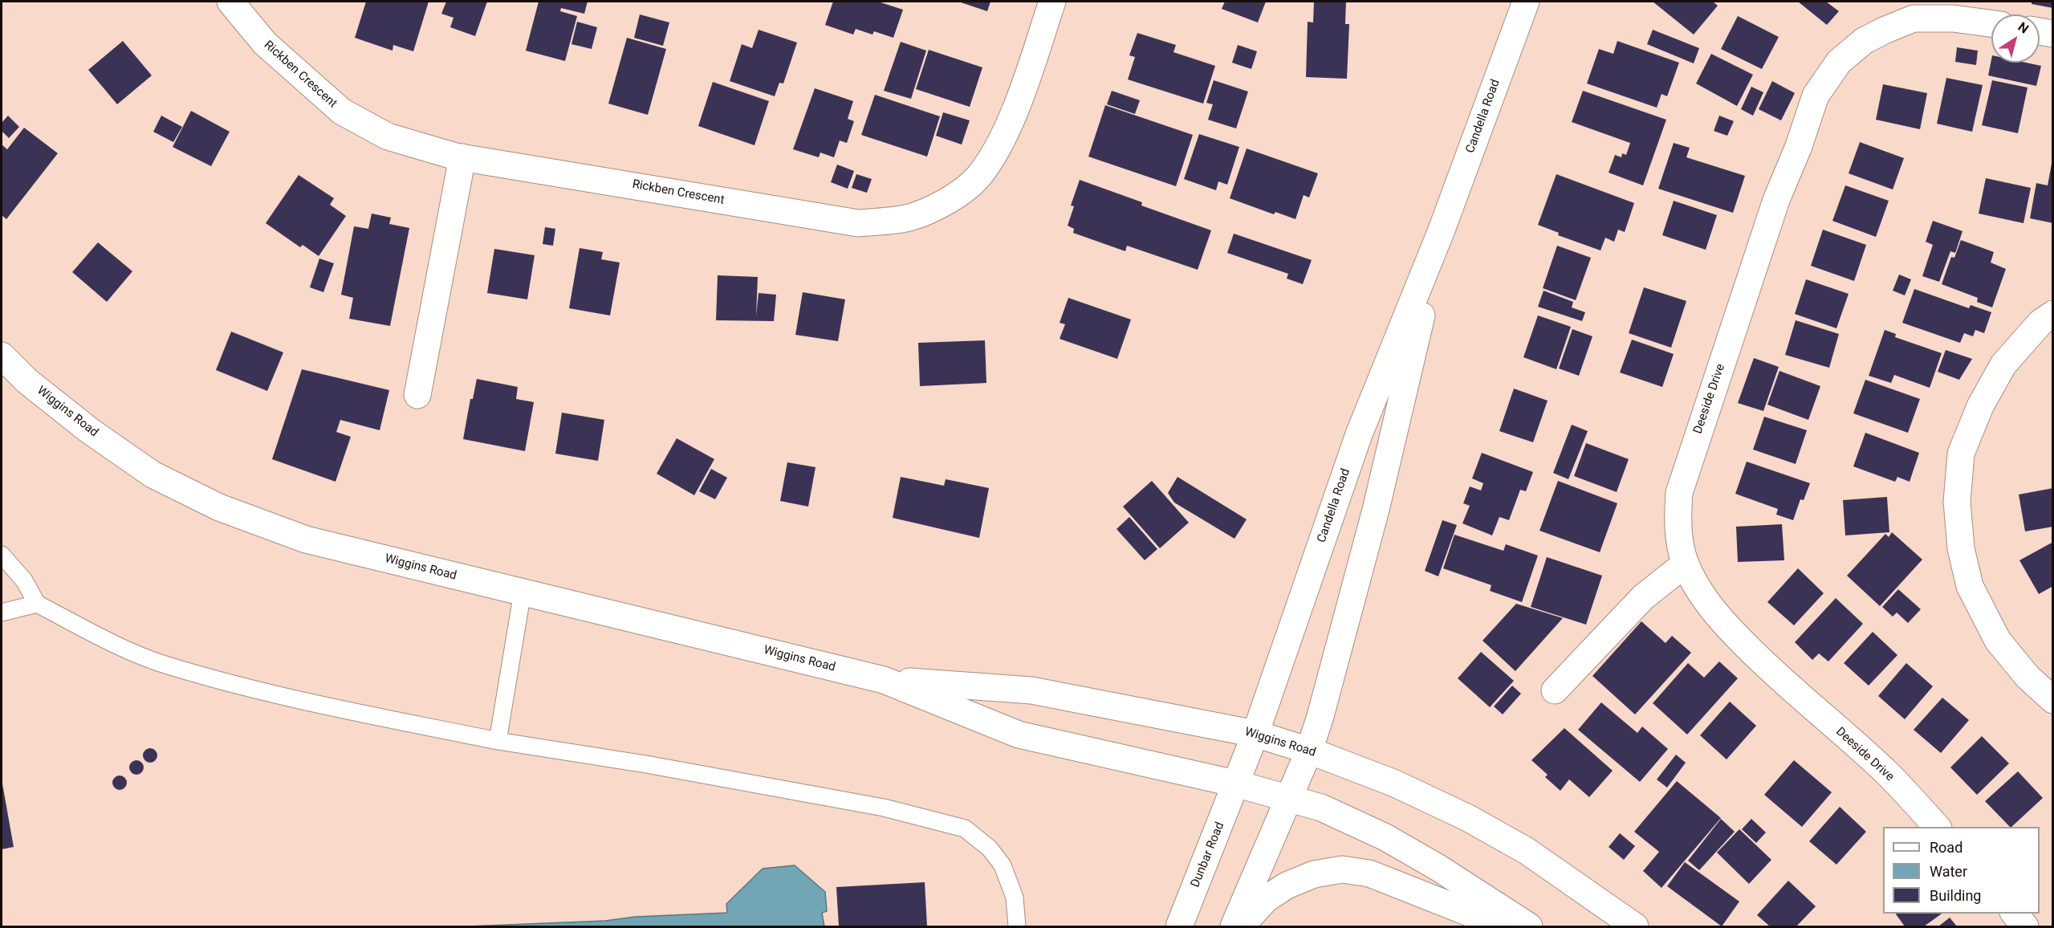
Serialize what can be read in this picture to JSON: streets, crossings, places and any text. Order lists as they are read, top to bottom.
{
  "streets": {
    "street": [
      "Rickben Crescent",
      "Candella Road",
      "Deeside Drive",
      "Wiggins Road",
      "Dunbar Road"
    ]
  },
  "crossings": [
    ["Candella Road", "Wiggins Road"],
    ["Candella Road", "Dunbar Road"],
    ["Wiggins Road", "Dunbar Road"]
  ],
  "legend": ["Road", "Water", "Building"],
  "north": "top right"
}
